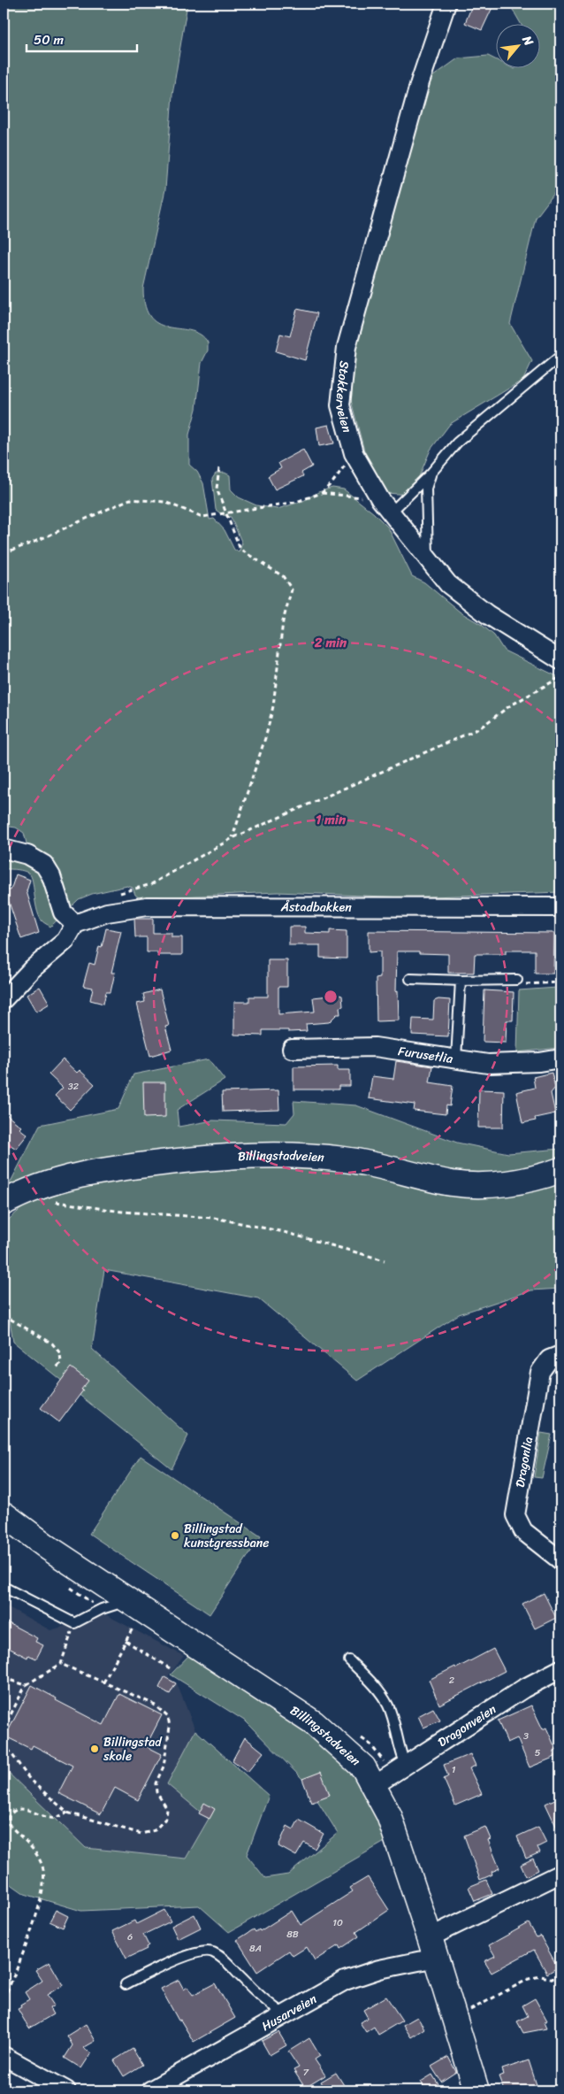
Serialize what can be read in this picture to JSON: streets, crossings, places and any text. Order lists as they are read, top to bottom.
{
  "streets": {
    "main road": ["Billingstadveien"],
    "street": [
      "Stokkerveien",
      "Åstadbakken",
      "Furusetlia",
      "Dragonlia",
      "Dragonveien",
      "Husarveien"
    ]
  },
  "crossings": [
    ["Billingstadveien", "Dragonveien"],
    ["Billingstadveien", "Husarveien"]
  ],
  "places": ["Billingstad kunstgressbane", "Billingstad skole"],
  "house_numbers": [
    "32",
    "2",
    "3",
    "5",
    "1",
    "10",
    "8B",
    "6",
    "8A",
    "7"
  ],
  "scale_bar": "50 m",
  "north": "top right",
  "rings": ["2 min", "1 min"]
}
